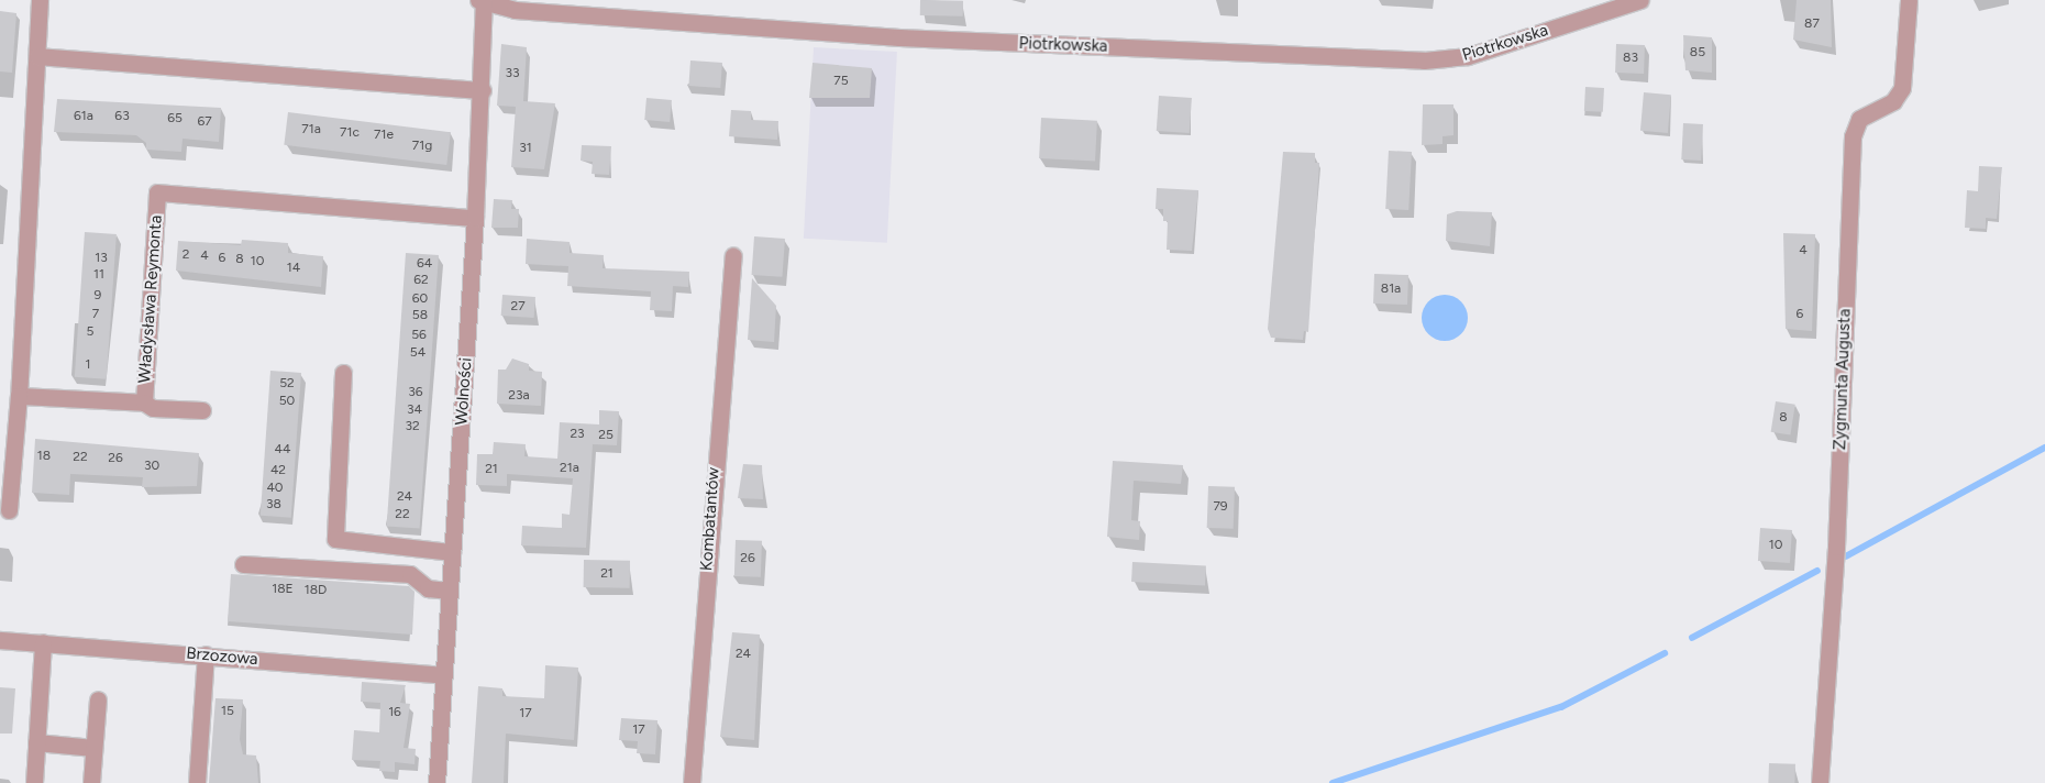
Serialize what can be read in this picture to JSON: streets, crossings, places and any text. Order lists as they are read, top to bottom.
{
  "streets": {
    "street": [
      "Piotrkowska",
      "Władysława Reymonta",
      "Zygmunta Augusta",
      "Wolności",
      "Kombatantów",
      "Brzozowa"
    ]
  },
  "crossings": [
    ["Piotrkowska", "Wolności"],
    ["Władysława Reymonta", "Wolności"],
    ["Wolności", "Brzozowa"]
  ],
  "house_numbers": [
    "87",
    "85",
    "83",
    "33",
    "75",
    "61a",
    "63",
    "65",
    "67",
    "71a",
    "71c",
    "71e",
    "71g",
    "31",
    "4",
    "2",
    "4",
    "13",
    "6",
    "8",
    "10",
    "64",
    "14",
    "11",
    "62",
    "81a",
    "9",
    "60",
    "27",
    "7",
    "6",
    "58",
    "5",
    "56",
    "54",
    "1",
    "52",
    "36",
    "23a",
    "50",
    "34",
    "8",
    "32",
    "23",
    "25",
    "44",
    "18",
    "22",
    "26",
    "30",
    "21a",
    "21",
    "42",
    "40",
    "24",
    "38",
    "79",
    "22",
    "10",
    "26",
    "21",
    "18E",
    "18D",
    "24",
    "15",
    "16",
    "17",
    "17"
  ]
}
